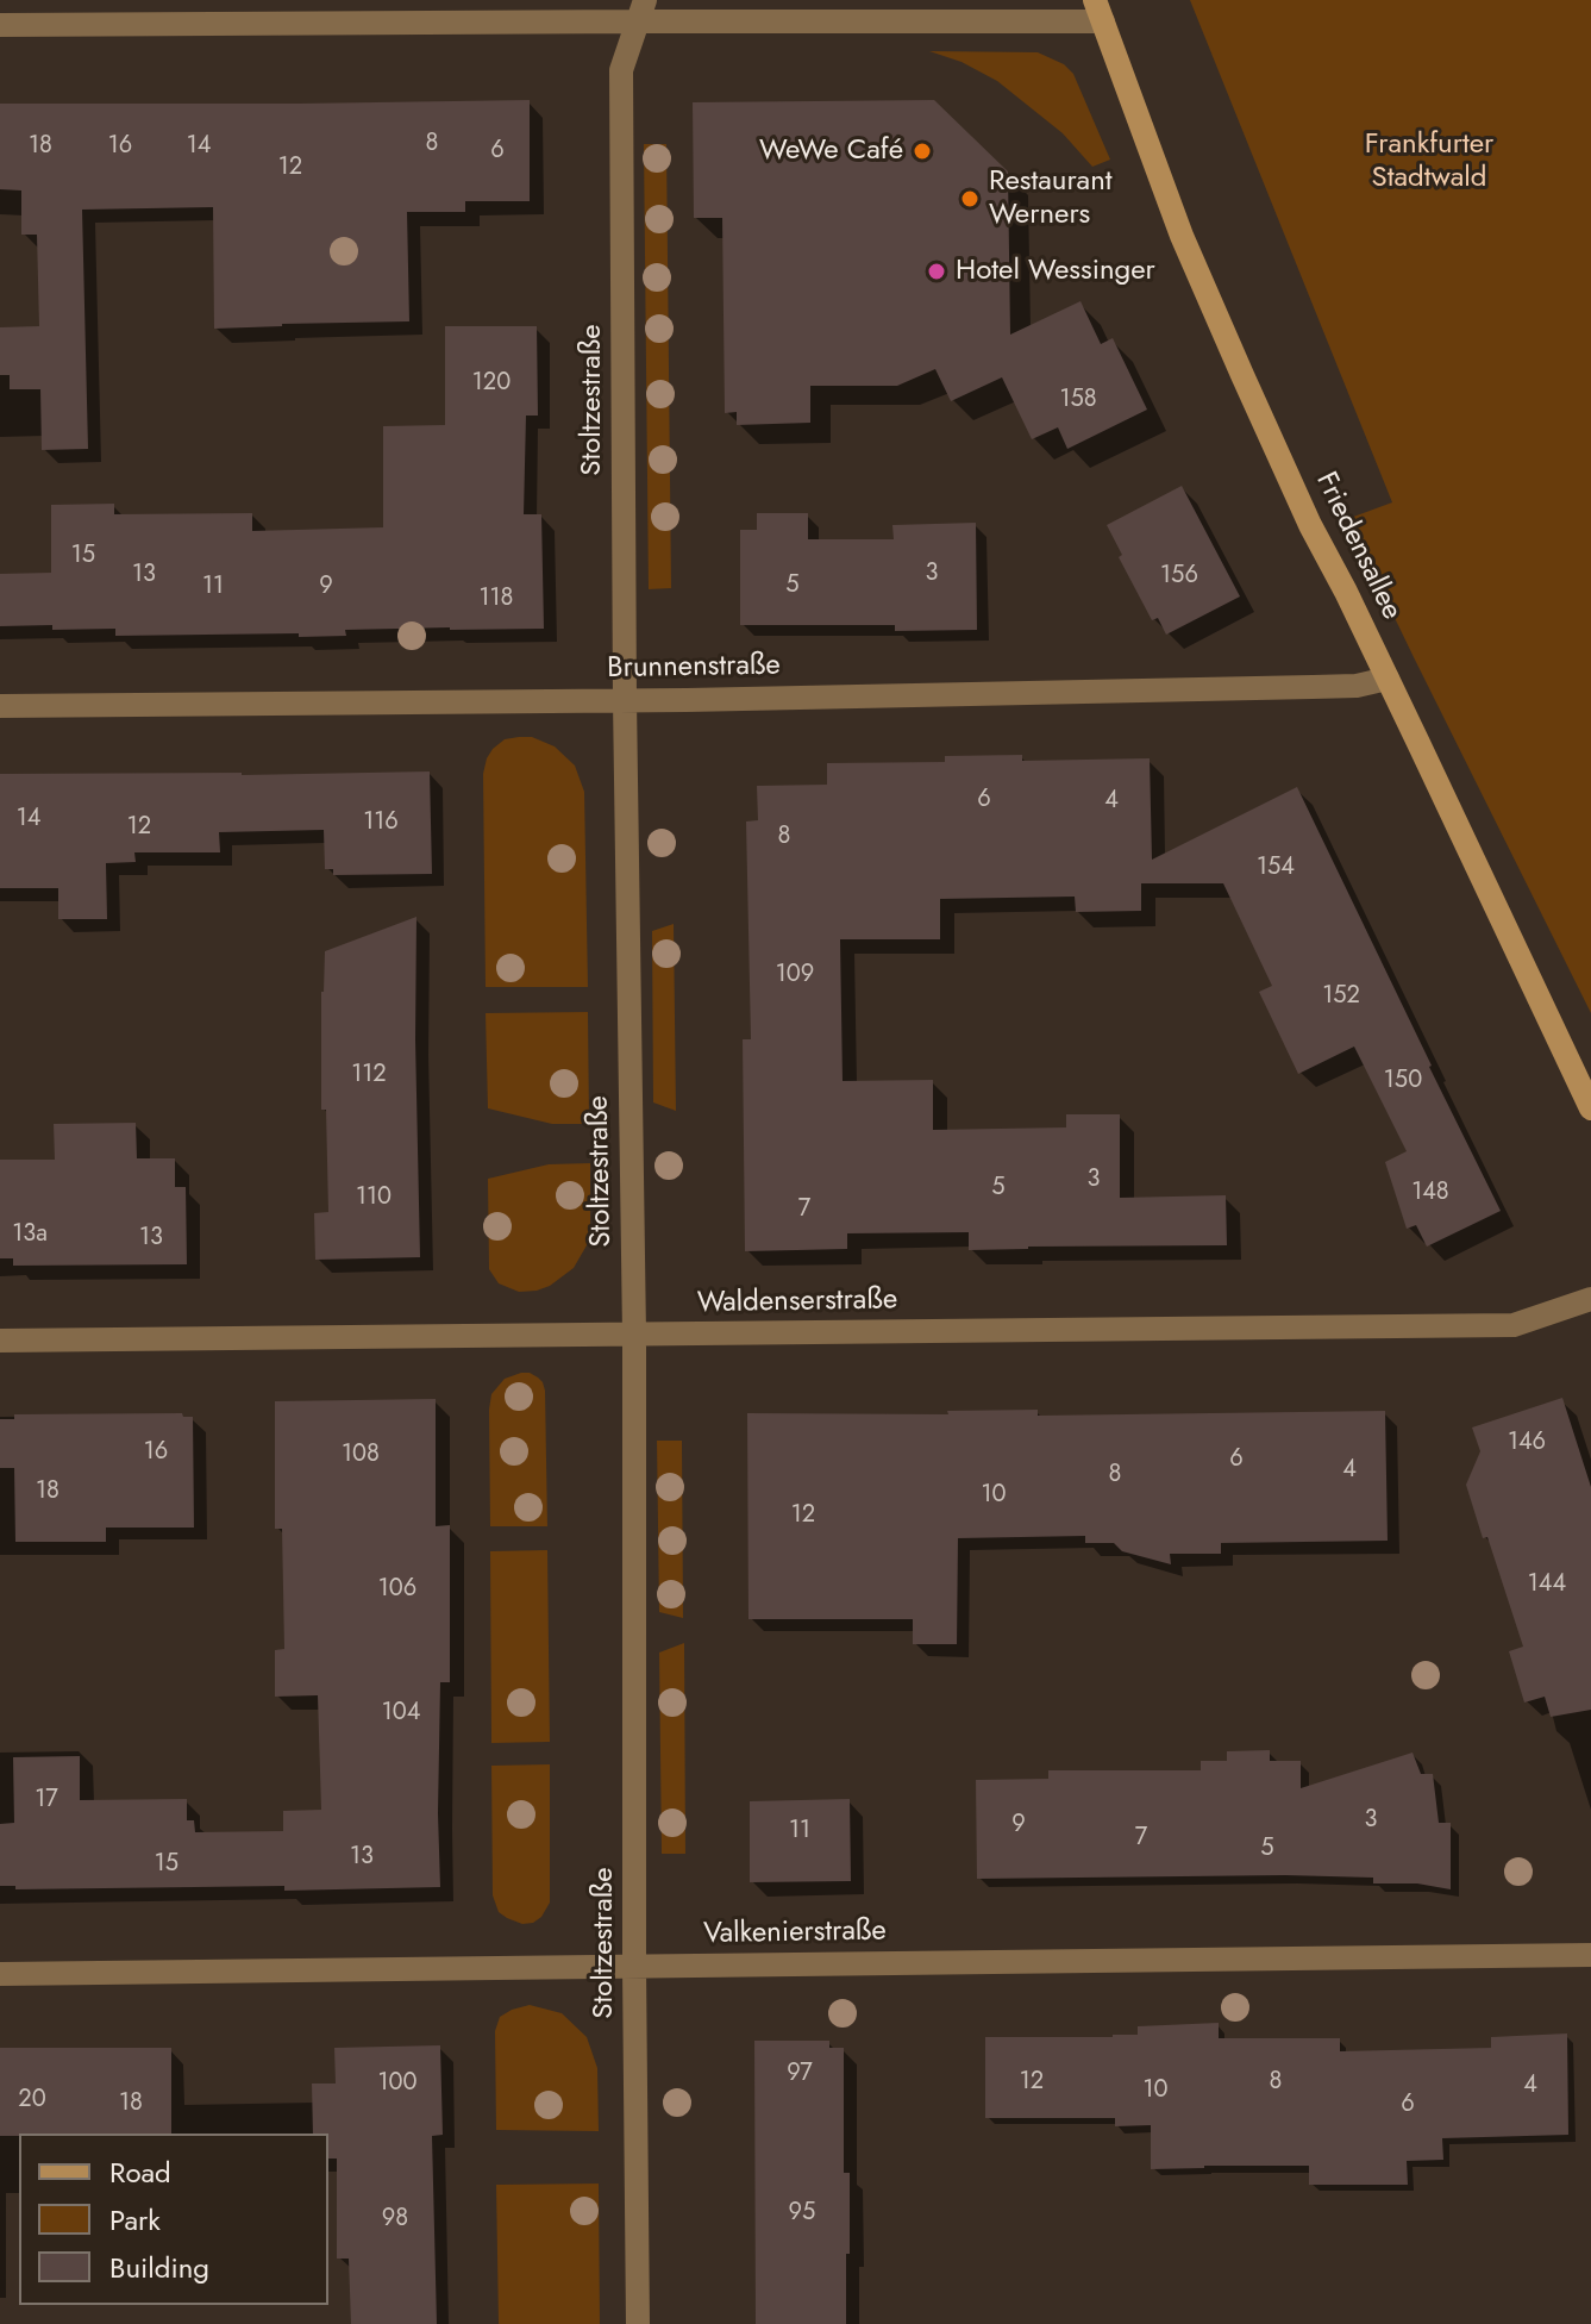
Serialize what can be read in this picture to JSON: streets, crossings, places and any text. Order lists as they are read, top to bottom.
{
  "streets": {
    "street": [
      "Stoltzestraße",
      "Friedensallee",
      "Brunnenstraße",
      "Waldenserstraße",
      "Valkenierstraße"
    ]
  },
  "crossings": [
    ["Stoltzestraße", "Brunnenstraße"],
    ["Stoltzestraße", "Waldenserstraße"],
    ["Stoltzestraße", "Valkenierstraße"],
    ["Friedensallee", "Brunnenstraße"]
  ],
  "parks": ["Frankfurter Stadtwald"],
  "places": ["WeWe Café", "Restaurant Werners", "Hotel Wessinger"],
  "house_numbers": [
    "8",
    "18",
    "16",
    "14",
    "6",
    "12",
    "120",
    "158",
    "15",
    "3",
    "13",
    "156",
    "5",
    "11",
    "9",
    "118",
    "6",
    "4",
    "14",
    "116",
    "12",
    "8",
    "154",
    "109",
    "152",
    "112",
    "150",
    "3",
    "5",
    "148",
    "110",
    "7",
    "13a",
    "13",
    "146",
    "16",
    "108",
    "6",
    "4",
    "8",
    "18",
    "10",
    "12",
    "144",
    "106",
    "104",
    "17",
    "3",
    "9",
    "11",
    "7",
    "5",
    "13",
    "15",
    "97",
    "12",
    "8",
    "100",
    "4",
    "10",
    "20",
    "18",
    "6",
    "95",
    "98"
  ],
  "legend": ["Road", "Park", "Building"]
}
